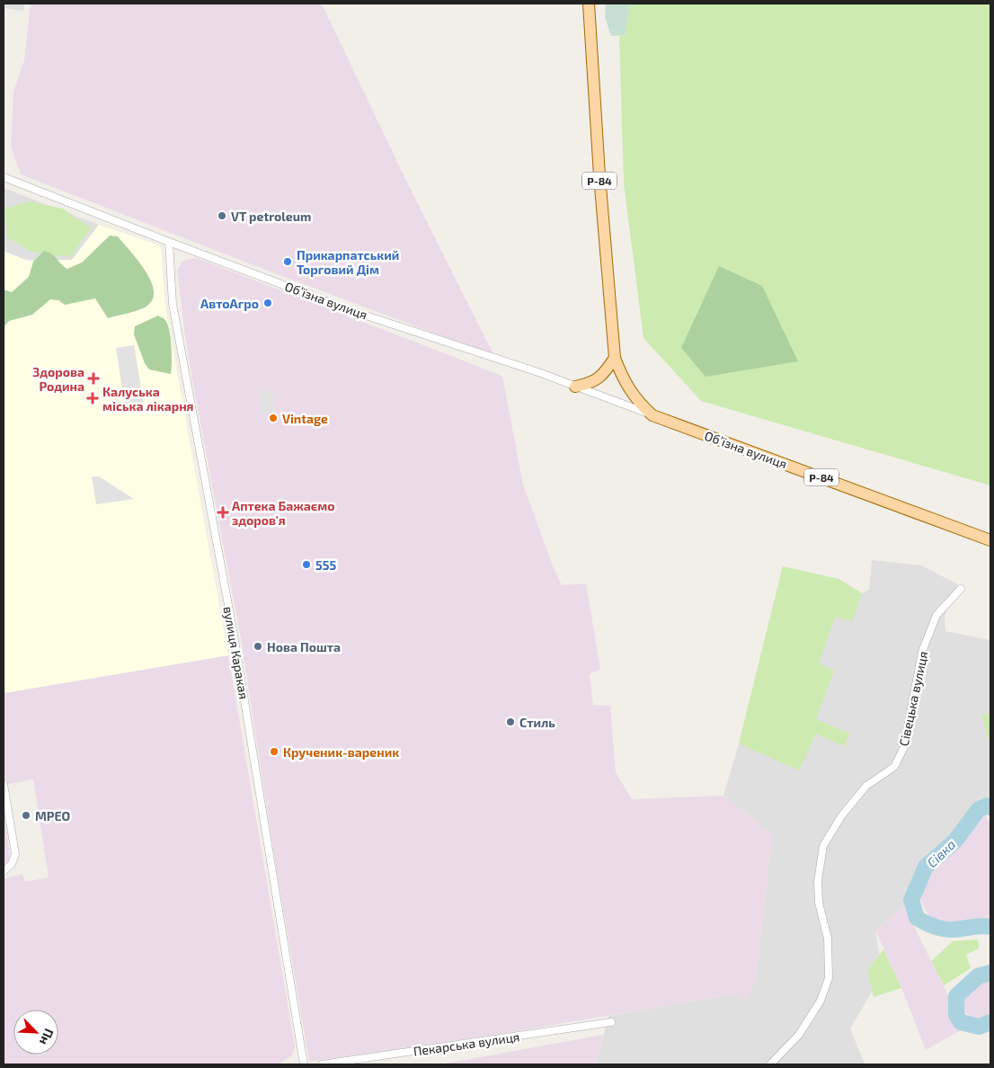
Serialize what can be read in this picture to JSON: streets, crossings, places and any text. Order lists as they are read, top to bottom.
{
  "streets": {
    "main road": ["Р-84", "Обʼїзна вулиця"],
    "street": ["вулиця Каракая", "Сівецька вулиця", "Пекарська вулиця"]
  },
  "crossings": [
    ["Обʼїзна вулиця", "вулиця Каракая"]
  ],
  "water": ["Сівка"],
  "places": {
    "other": [
      "VT petroleum",
      "Прикарпатський Торговий Дім",
      "АвтоАгро",
      "Vintage",
      "555",
      "Нова Пошта",
      "Стиль",
      "Крученик-вареник",
      "МРЕО"
    ],
    "health": ["Здорова Родина", "Калуська міська лікарня", "Аптека Бажаємо здоров'я"]
  },
  "north": "bottom right"
}
